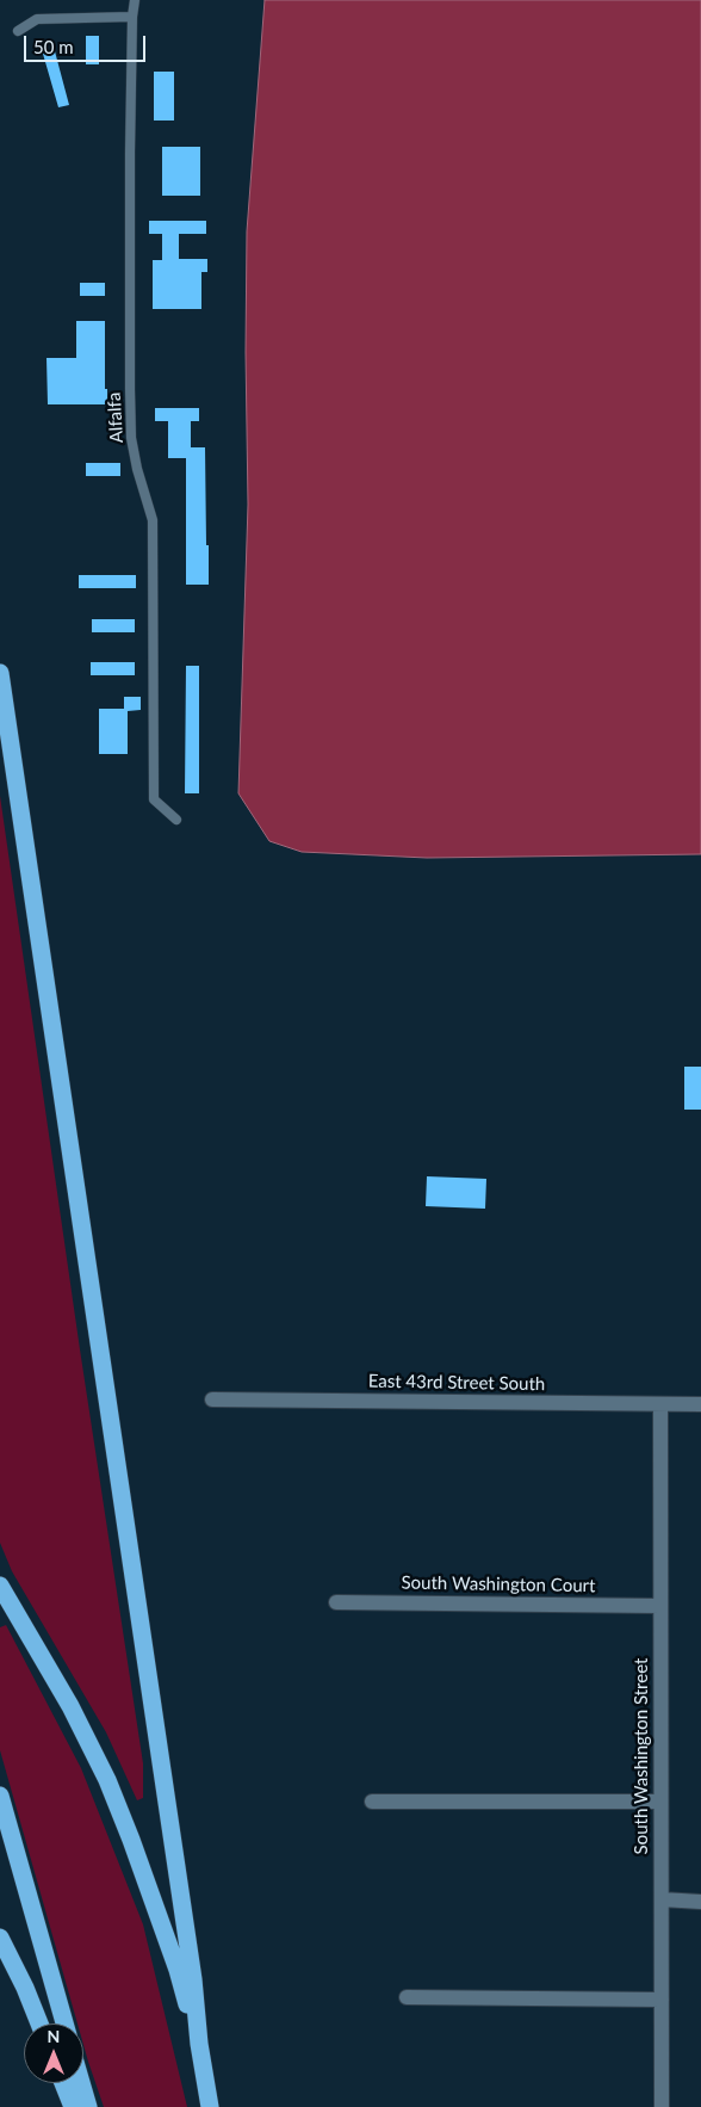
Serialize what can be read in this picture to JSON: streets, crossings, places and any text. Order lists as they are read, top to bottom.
{
  "streets": {
    "street": ["East 43rd Street South", "South Washington Court", "South Washington Street"],
    "lane": ["Alfalfa"]
  },
  "crossings": [
    ["East 43rd Street South", "South Washington Street"],
    ["South Washington Court", "South Washington Street"]
  ],
  "scale_bar": "50 m",
  "north": "top"
}
